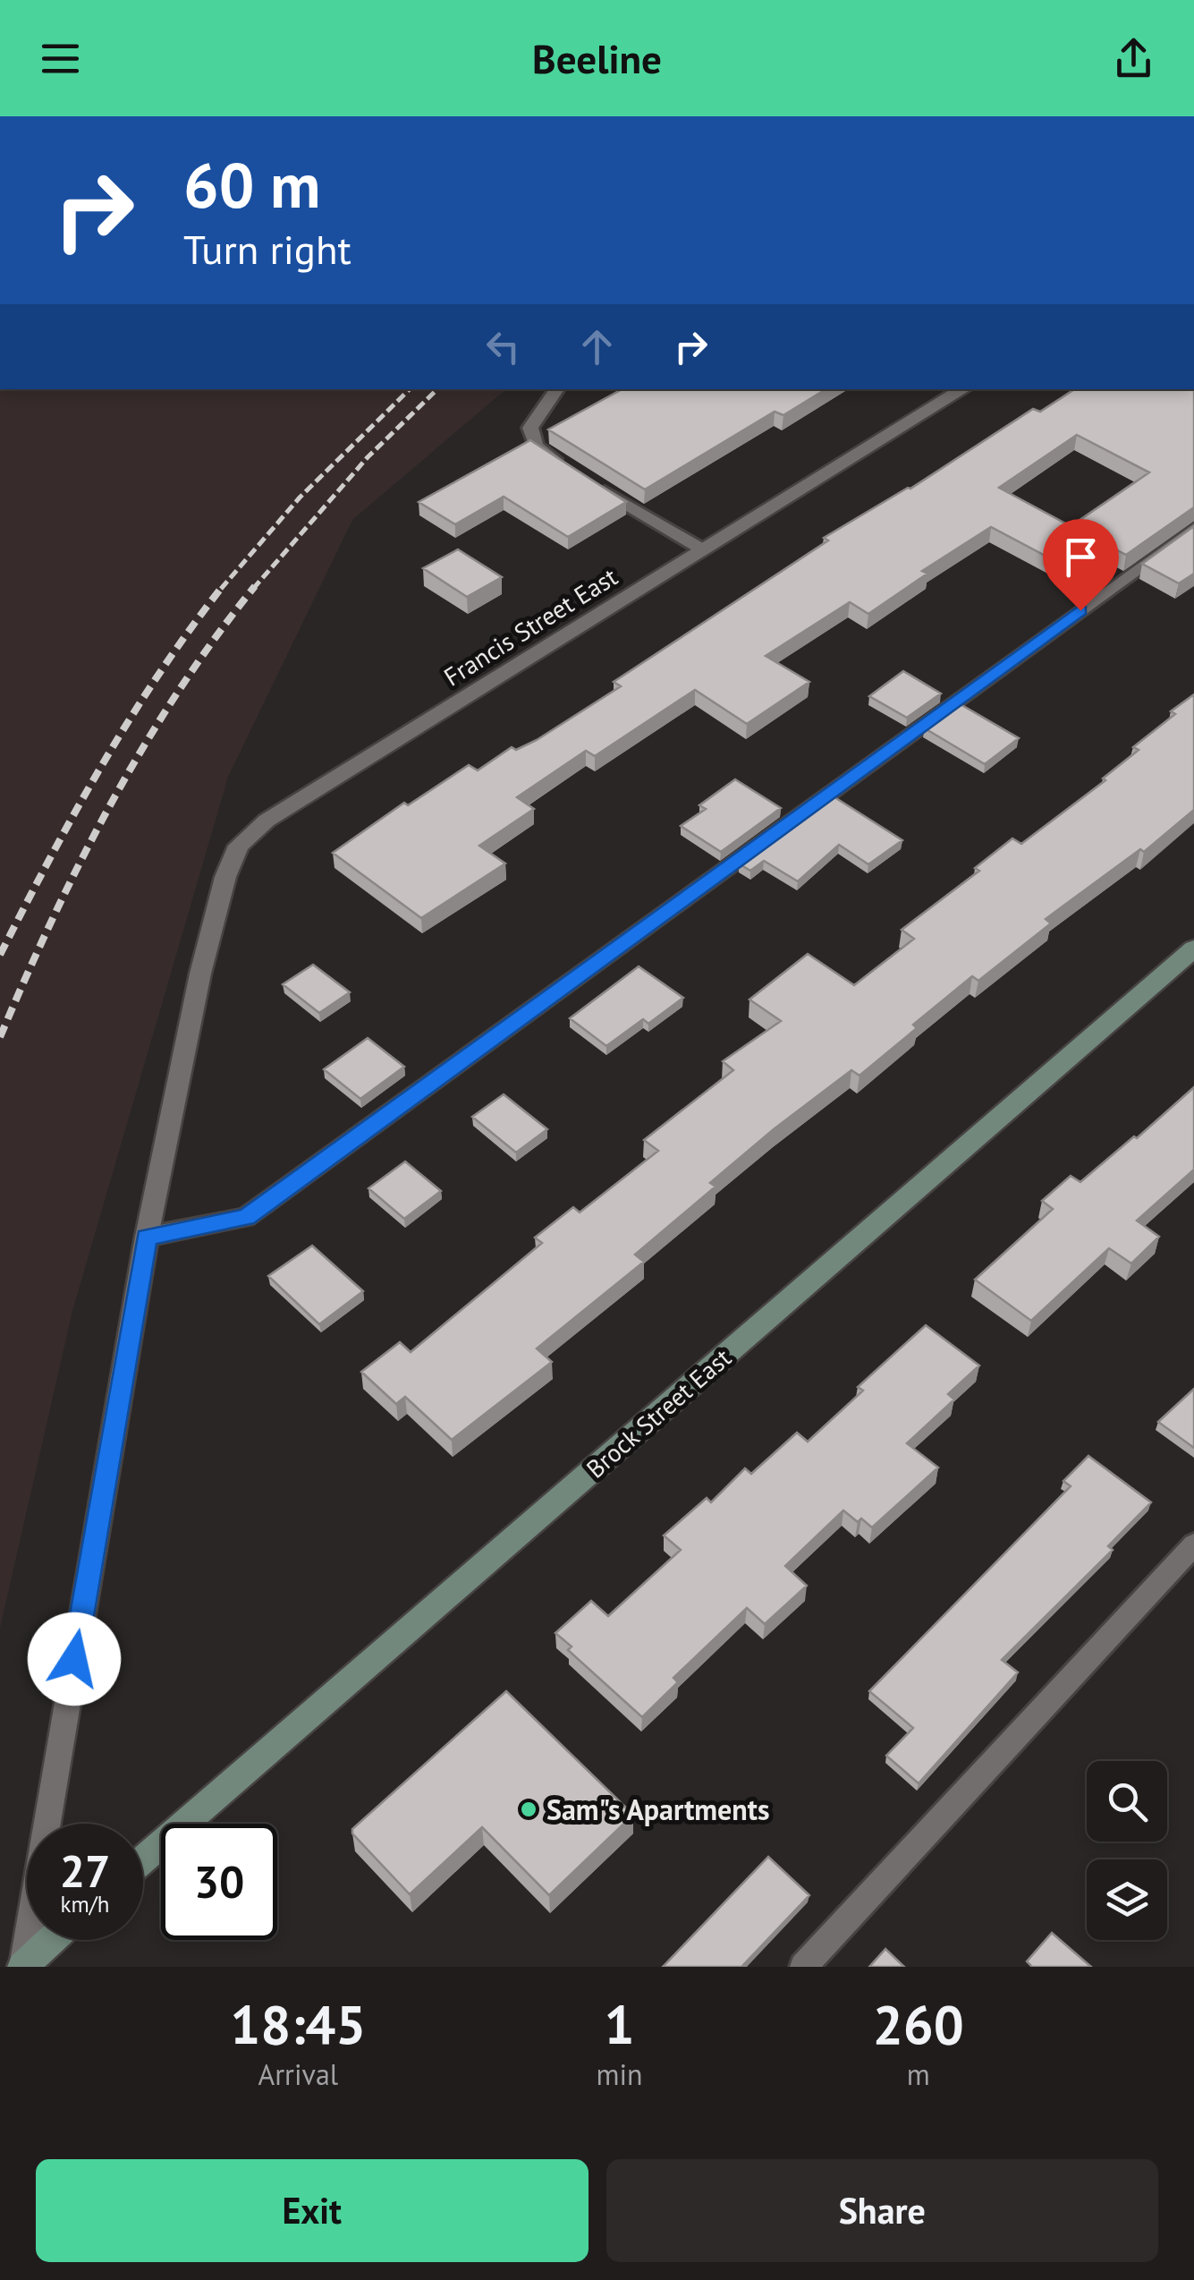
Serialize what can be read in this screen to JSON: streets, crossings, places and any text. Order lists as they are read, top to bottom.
{
  "streets": {
    "street": ["Francis Street East", "Brock Street East"]
  },
  "places": ["Sam\"s Apartments"],
  "page": {
    "header": "Beeline",
    "turn": ["60 m", "Turn right"],
    "speed": "27 km/h",
    "limit": "30",
    "eta": [
      "18:45",
      "Arrival",
      "1",
      "min",
      "260",
      "m"
    ],
    "buttons": ["Exit", "Share"]
  }
}
